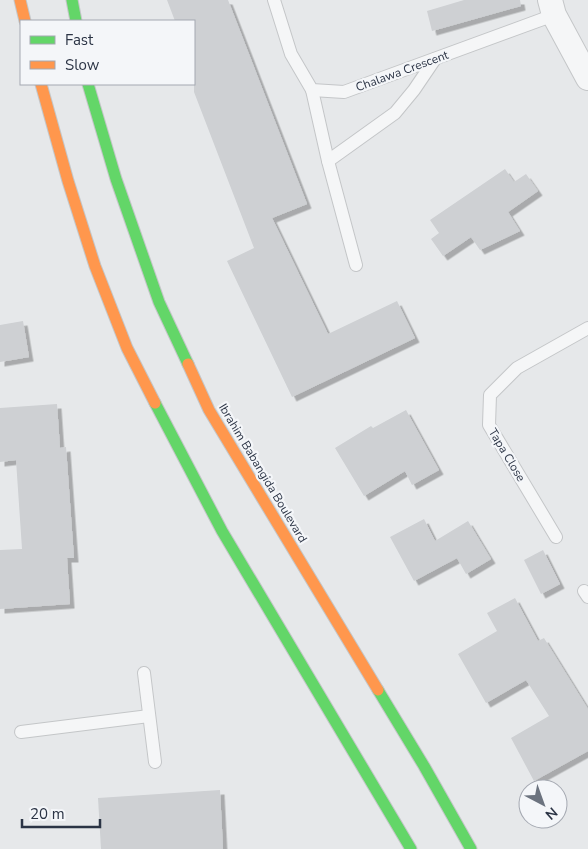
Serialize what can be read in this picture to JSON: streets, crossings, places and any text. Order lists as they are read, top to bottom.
{
  "streets": {
    "street": ["Ibrahim Babangida Boulevard"],
    "lane": ["Chalawa Crescent", "Tapa Close"]
  },
  "legend": ["Fast", "Slow"],
  "scale_bar": "20 m",
  "north": "bottom right"
}
